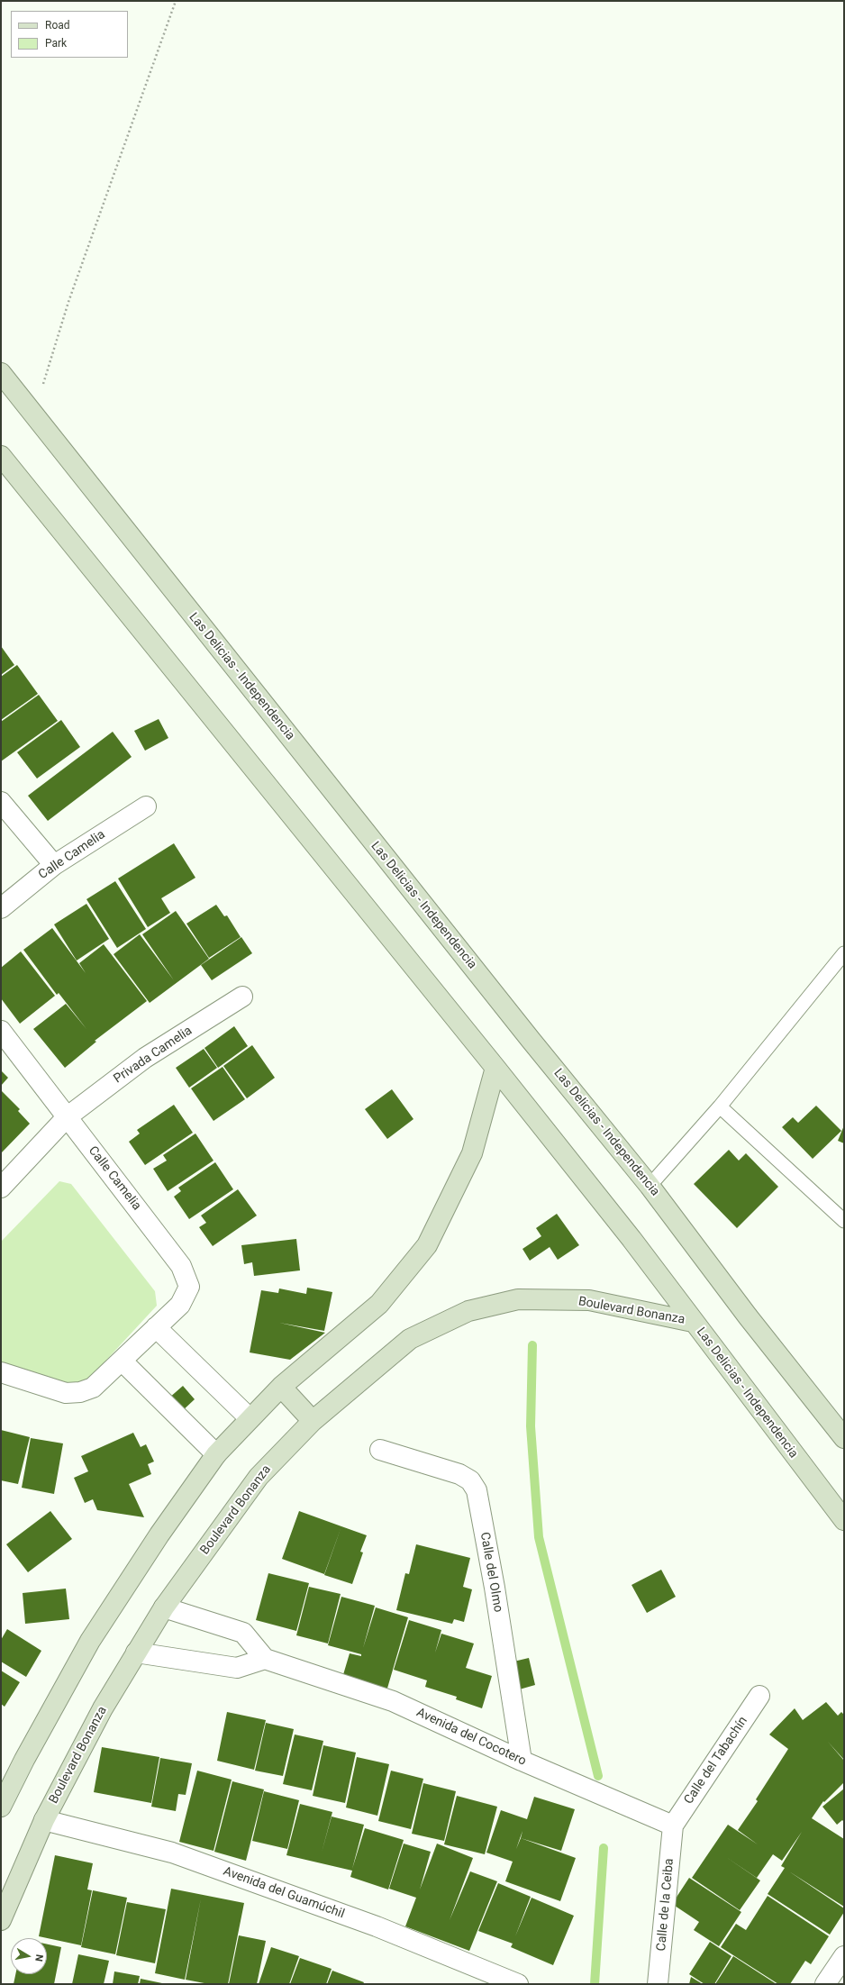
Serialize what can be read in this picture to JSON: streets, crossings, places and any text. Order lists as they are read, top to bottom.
{
  "streets": {
    "main road": ["Las Delicias - Independencia", "Boulevard Bonanza"],
    "street": [
      "Calle Camelia",
      "Privada Camelia",
      "Calle del Olmo",
      "Avenida del Cocotero",
      "Calle del Tabachín",
      "Avenida del Guamúchil",
      "Calle de la Ceiba"
    ]
  },
  "crossings": [
    ["Las Delicias - Independencia", "Boulevard Bonanza"],
    ["Calle Camelia", "Privada Camelia"],
    ["Boulevard Bonanza", "Avenida del Guamúchil"],
    ["Calle del Olmo", "Avenida del Cocotero"],
    ["Avenida del Cocotero", "Calle del Tabachín"],
    ["Avenida del Cocotero", "Calle de la Ceiba"],
    ["Calle del Tabachín", "Calle de la Ceiba"]
  ],
  "legend": ["Road", "Park"],
  "north": "right"
}
